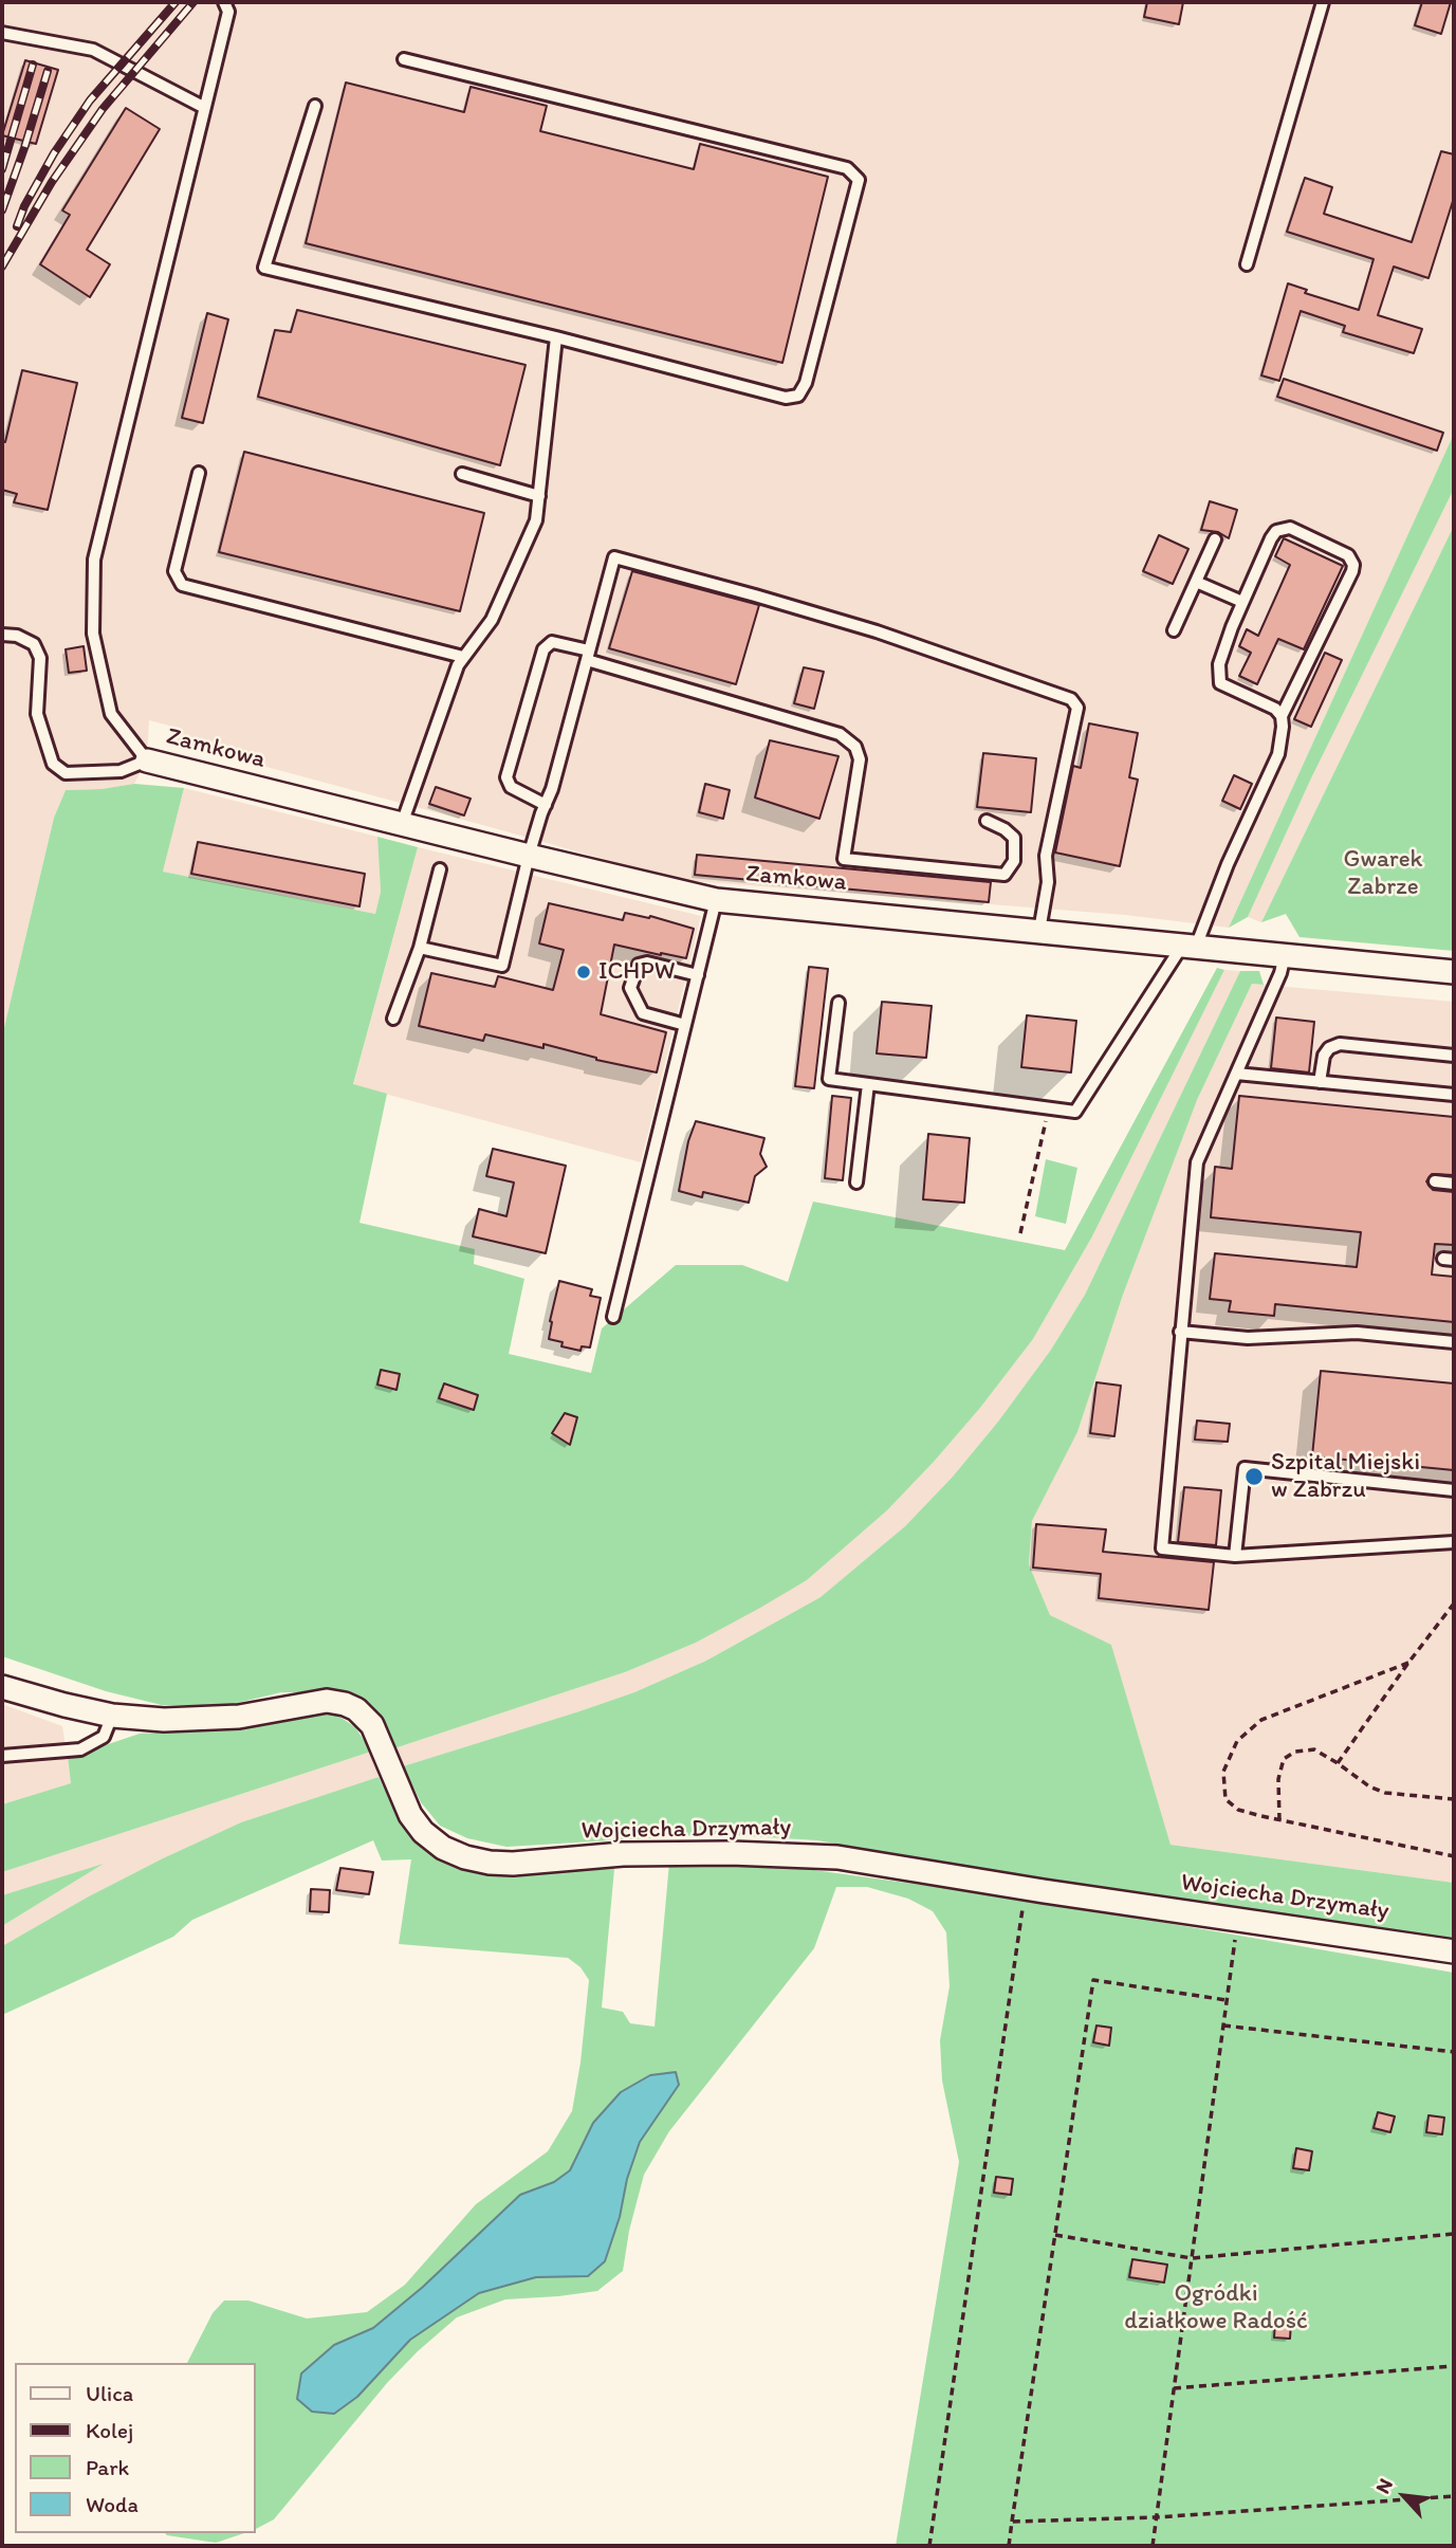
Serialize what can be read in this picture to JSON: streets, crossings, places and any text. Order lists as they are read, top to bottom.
{
  "streets": {
    "street": ["Zamkowa", "Wojciecha Drzymały"]
  },
  "parks": ["Gwarek Zabrze", "Ogródki działkowe Radość"],
  "places": ["ICHPW", "Szpital Miejski w Zabrzu"],
  "legend": [
    "Ulica",
    "Kolej",
    "Park",
    "Woda"
  ],
  "north": "top left"
}
